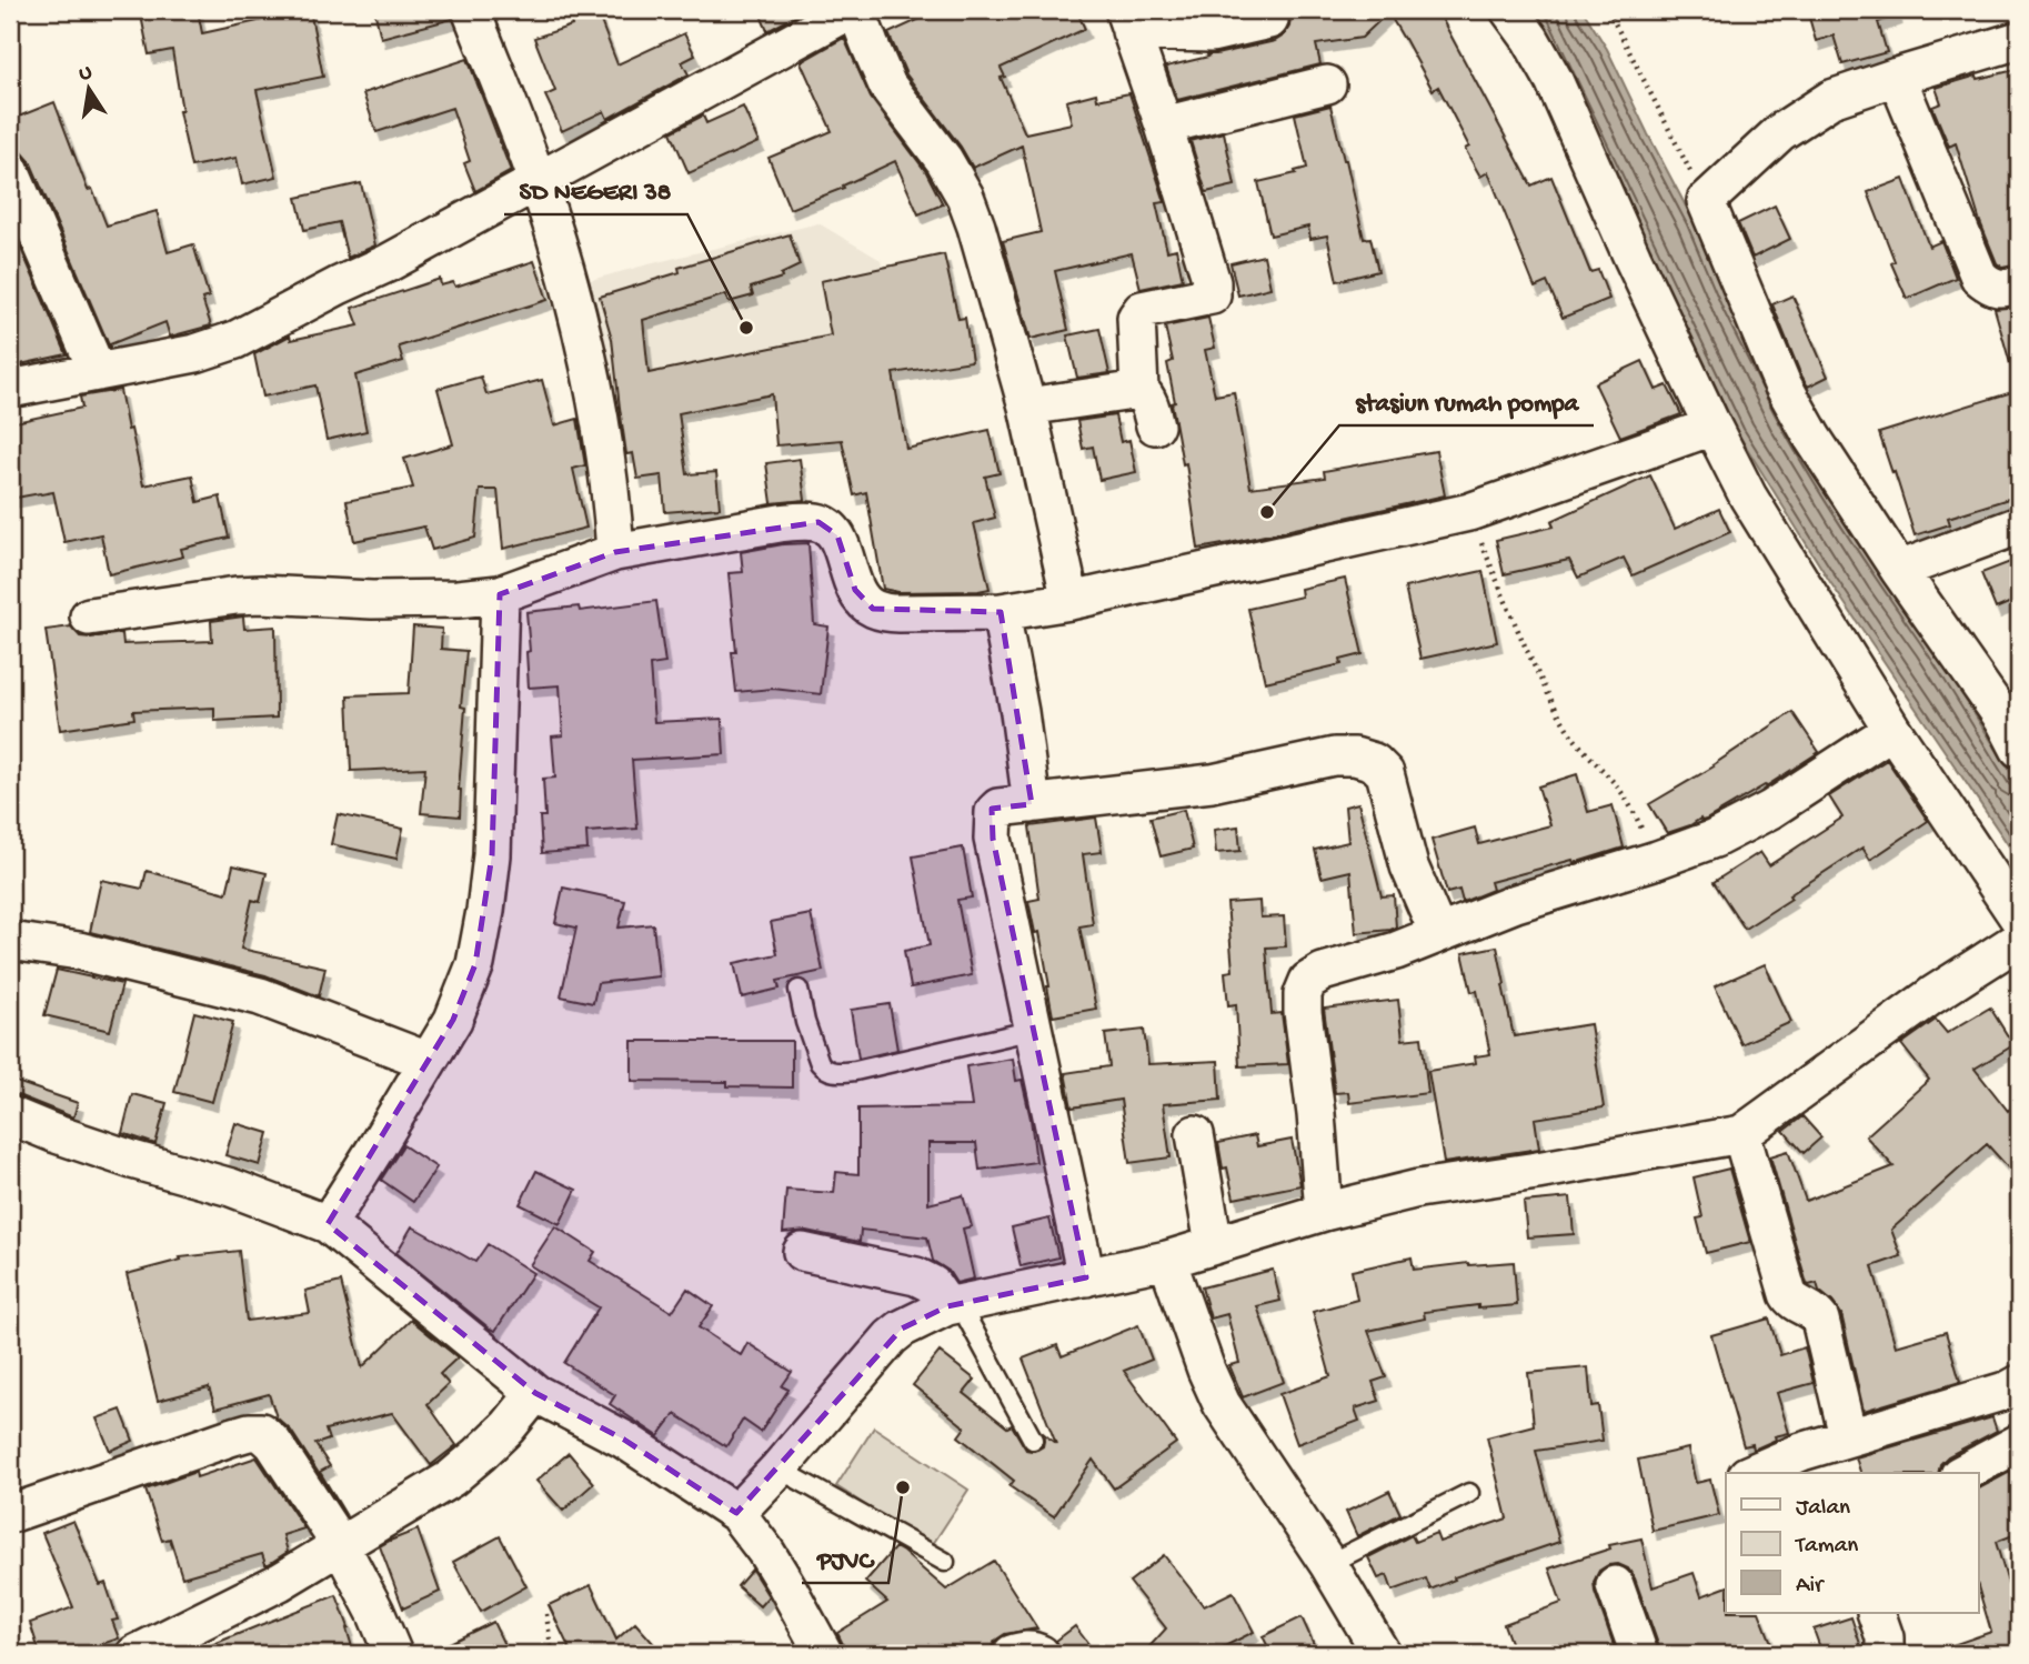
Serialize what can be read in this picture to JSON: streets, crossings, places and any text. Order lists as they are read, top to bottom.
{
  "places": ["SD NEGERI 38", "stasiun rumah pompa", "PJVC"],
  "legend": ["Jalan", "Taman", "Air"],
  "north": "top"
}
